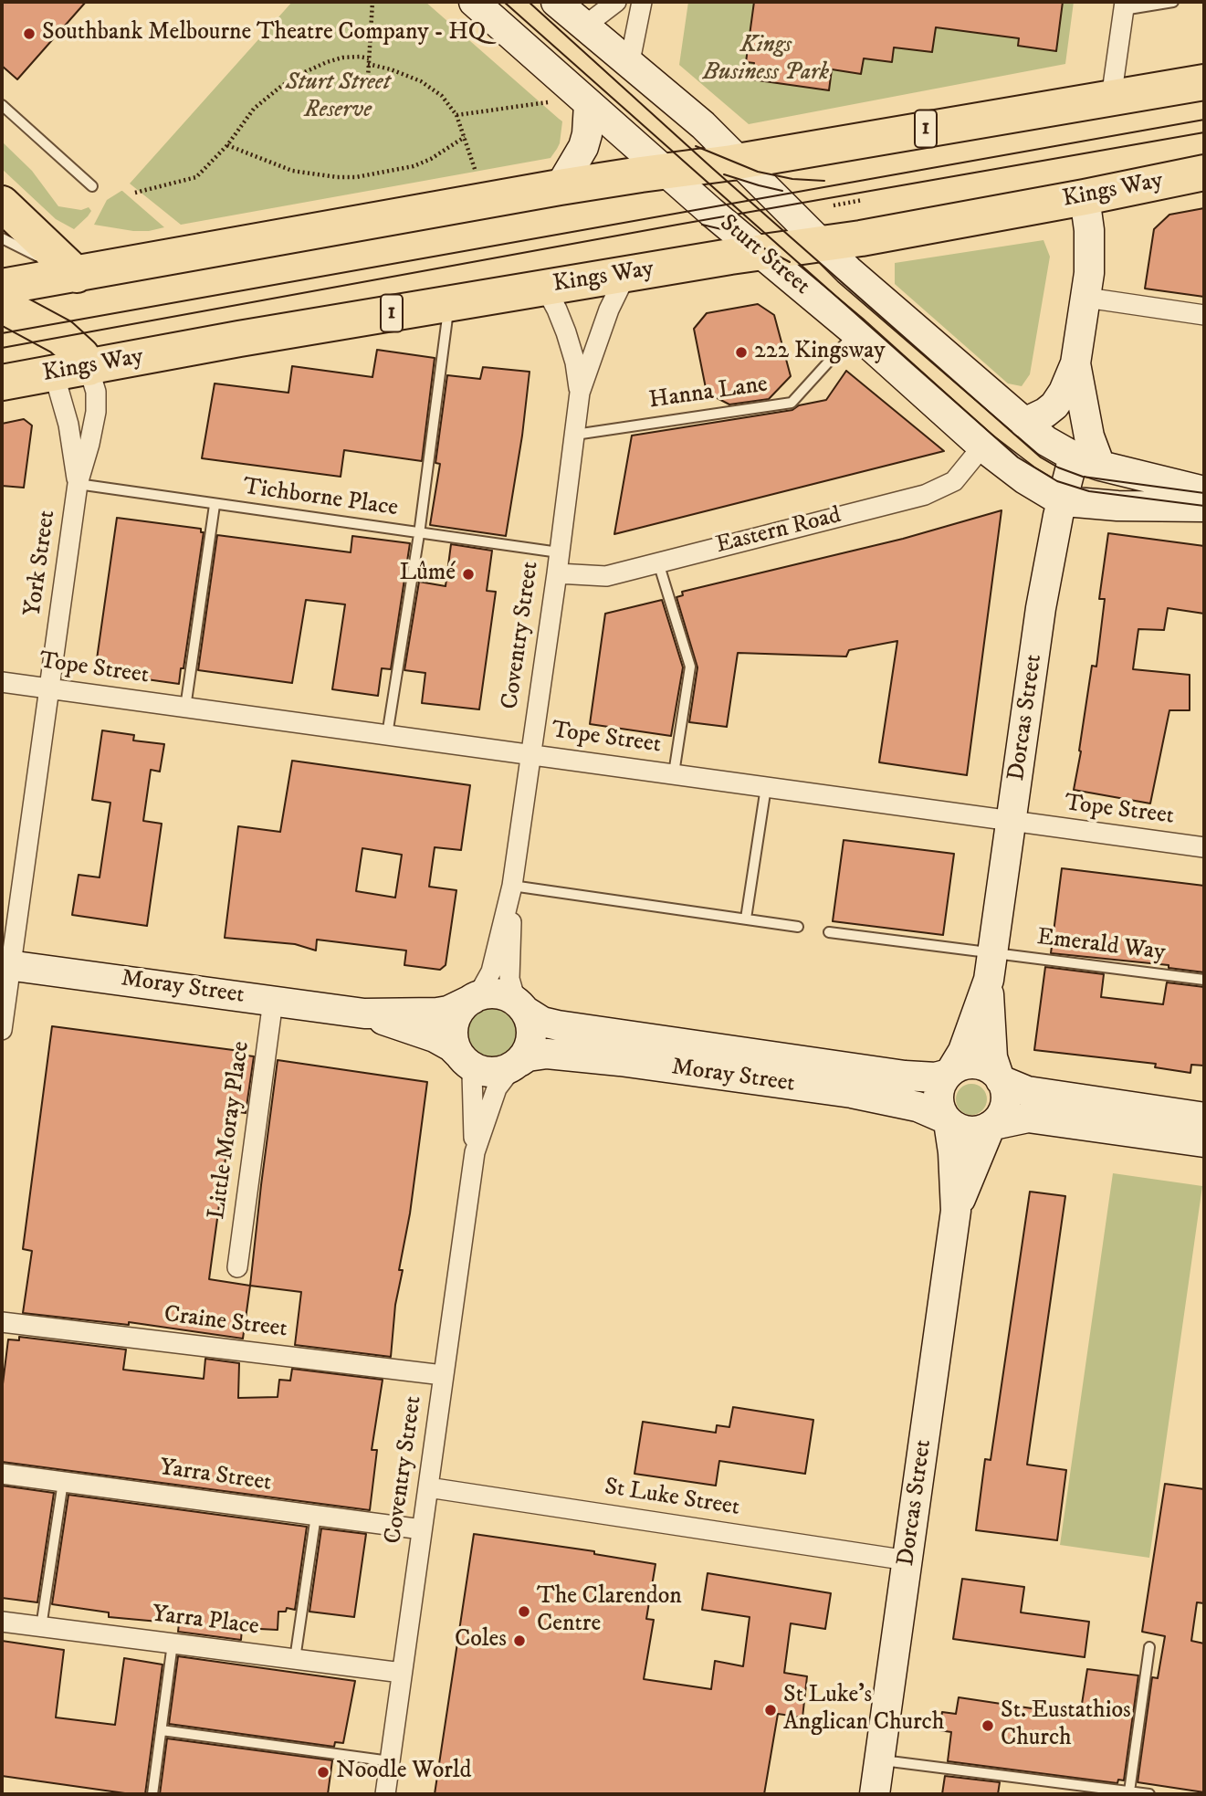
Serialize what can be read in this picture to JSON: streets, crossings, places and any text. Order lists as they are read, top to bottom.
{
  "streets": {
    "highway": ["1", "Kings Way"],
    "street": [
      "Sturt Street",
      "Eastern Road",
      "York Street",
      "Coventry Street",
      "Tope Street",
      "Dorcas Street",
      "Moray Street",
      "Little Moray Place",
      "Craine Street",
      "Yarra Street",
      "St Luke Street",
      "Yarra Place"
    ],
    "lane": ["Hanna Lane", "Tichborne Place", "Emerald Way"]
  },
  "crossings": [
    ["1", "Sturt Street"],
    ["Kings Way", "Sturt Street"],
    ["Kings Way", "York Street"],
    ["Kings Way", "Coventry Street"],
    ["Sturt Street", "Hanna Lane"],
    ["Sturt Street", "Eastern Road"],
    ["Sturt Street", "Dorcas Street"],
    ["Hanna Lane", "Coventry Street"],
    ["Tichborne Place", "York Street"],
    ["Tichborne Place", "Coventry Street"],
    ["Eastern Road", "Coventry Street"],
    ["York Street", "Tope Street"],
    ["York Street", "Moray Street"],
    ["Coventry Street", "Tope Street"],
    ["Coventry Street", "Moray Street"],
    ["Coventry Street", "Craine Street"],
    ["Coventry Street", "Yarra Street"],
    ["Coventry Street", "St Luke Street"],
    ["Coventry Street", "Yarra Place"],
    ["Tope Street", "Dorcas Street"],
    ["Dorcas Street", "Emerald Way"],
    ["Dorcas Street", "Moray Street"],
    ["Dorcas Street", "St Luke Street"],
    ["Moray Street", "Little Moray Place"]
  ],
  "parks": ["Kings Business Park", "Sturt Street Reserve"],
  "places": [
    "Southbank Melbourne Theatre Company - HQ",
    "222 Kingsway",
    "Lûmé",
    "The Clarendon Centre",
    "Coles",
    "St Luke's Anglican Church",
    "St. Eustathios Church",
    "Noodle World"
  ]
}
